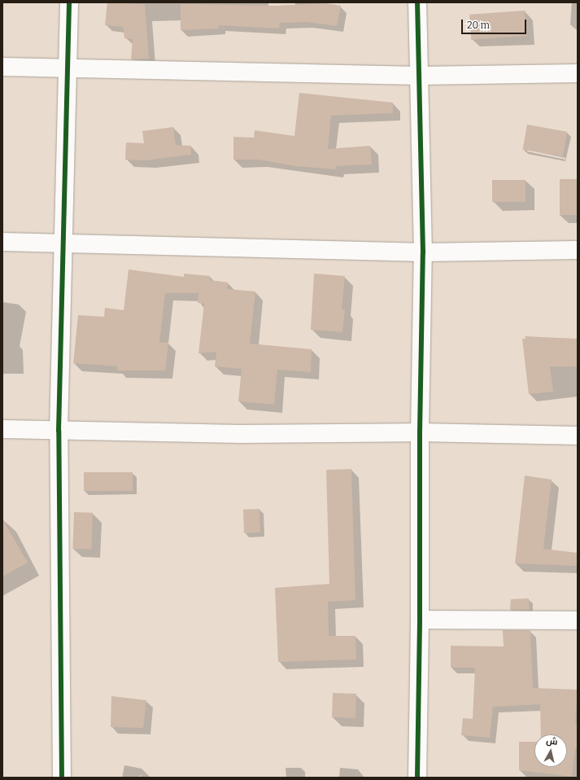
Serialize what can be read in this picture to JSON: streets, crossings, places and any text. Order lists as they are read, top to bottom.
{
  "scale_bar": "20 m",
  "north": "top"
}
